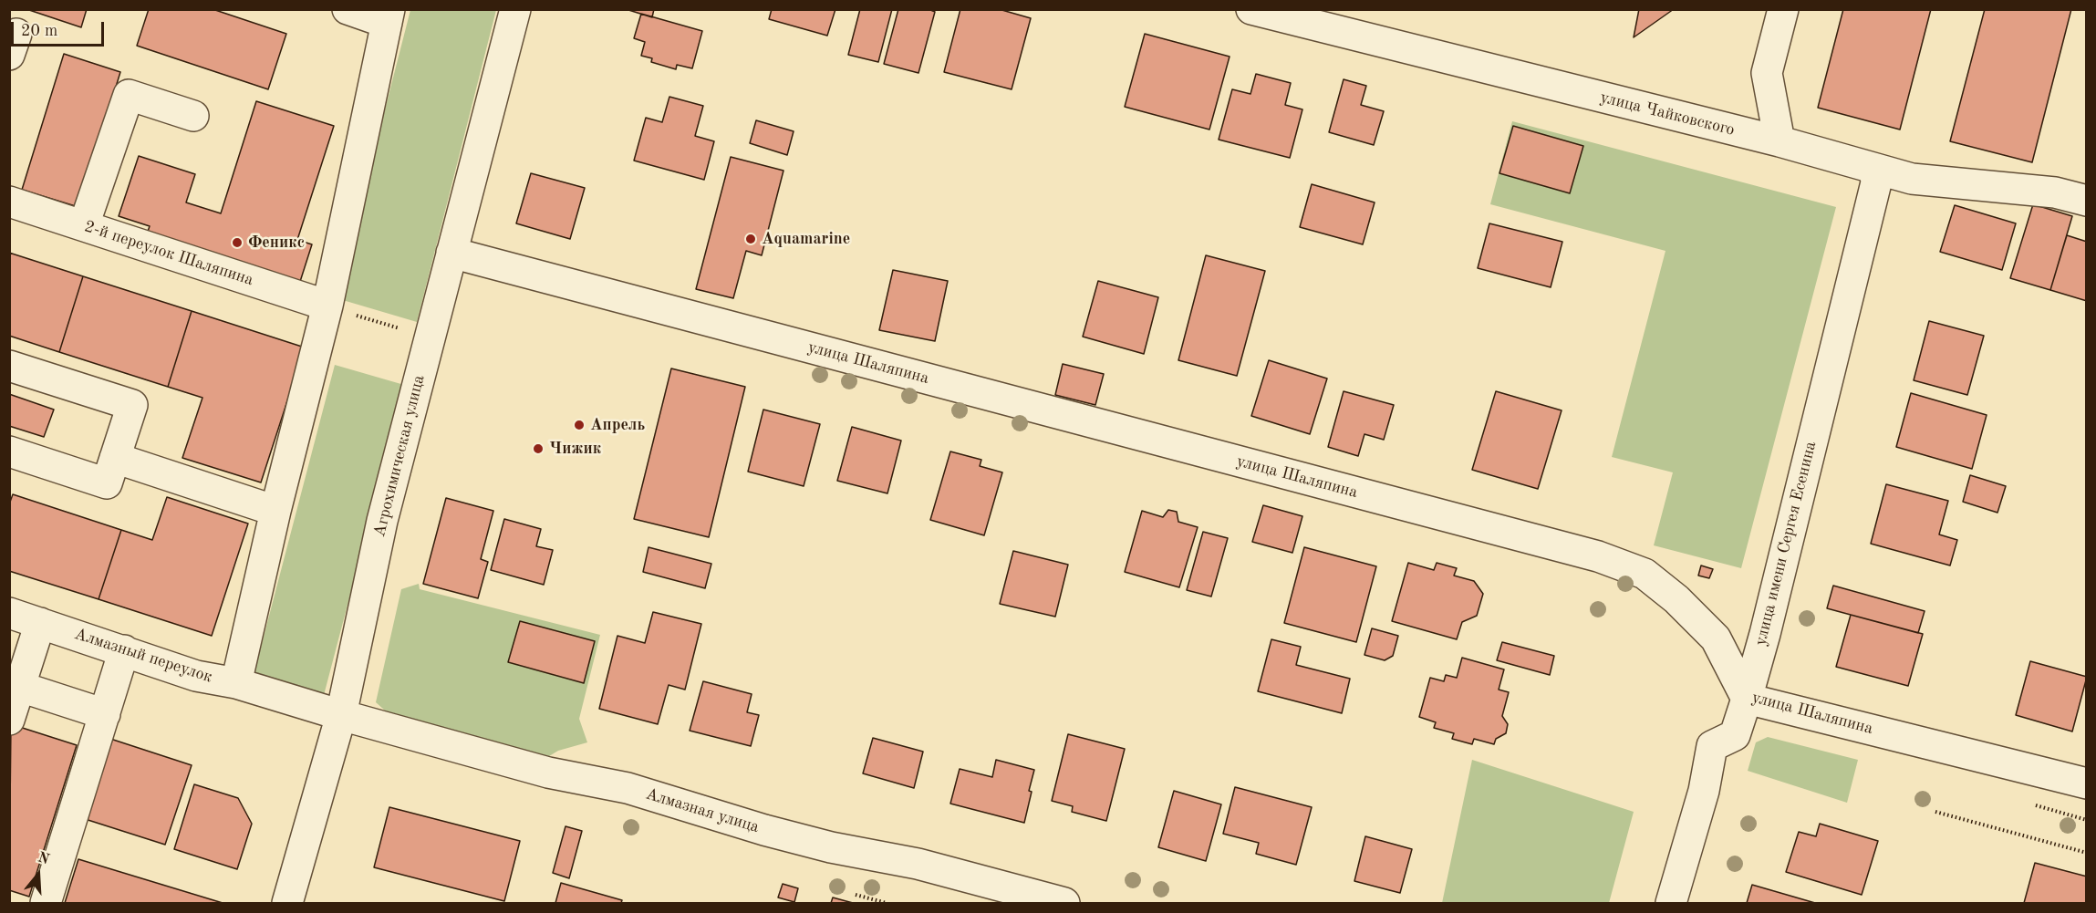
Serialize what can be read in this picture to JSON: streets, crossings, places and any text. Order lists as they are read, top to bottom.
{
  "streets": {
    "street": [
      "улица Чайковского",
      "2-й переулок Шаляпина",
      "улица Шаляпина",
      "Агрохимическая улица",
      "улица имени Сергея Есенина",
      "Алмазный переулок",
      "Алмазная улица"
    ]
  },
  "crossings": [
    ["улица Чайковского", "улица имени Сергея Есенина"],
    ["улица Шаляпина", "Агрохимическая улица"],
    ["улица Шаляпина", "улица имени Сергея Есенина"],
    ["Агрохимическая улица", "Алмазный переулок"],
    ["Агрохимическая улица", "Алмазная улица"],
    ["Алмазный переулок", "Алмазная улица"]
  ],
  "places": [
    "Aquamarine",
    "Феникс",
    "Апрель",
    "Чижик"
  ],
  "scale_bar": "20 m",
  "north": "top"
}
